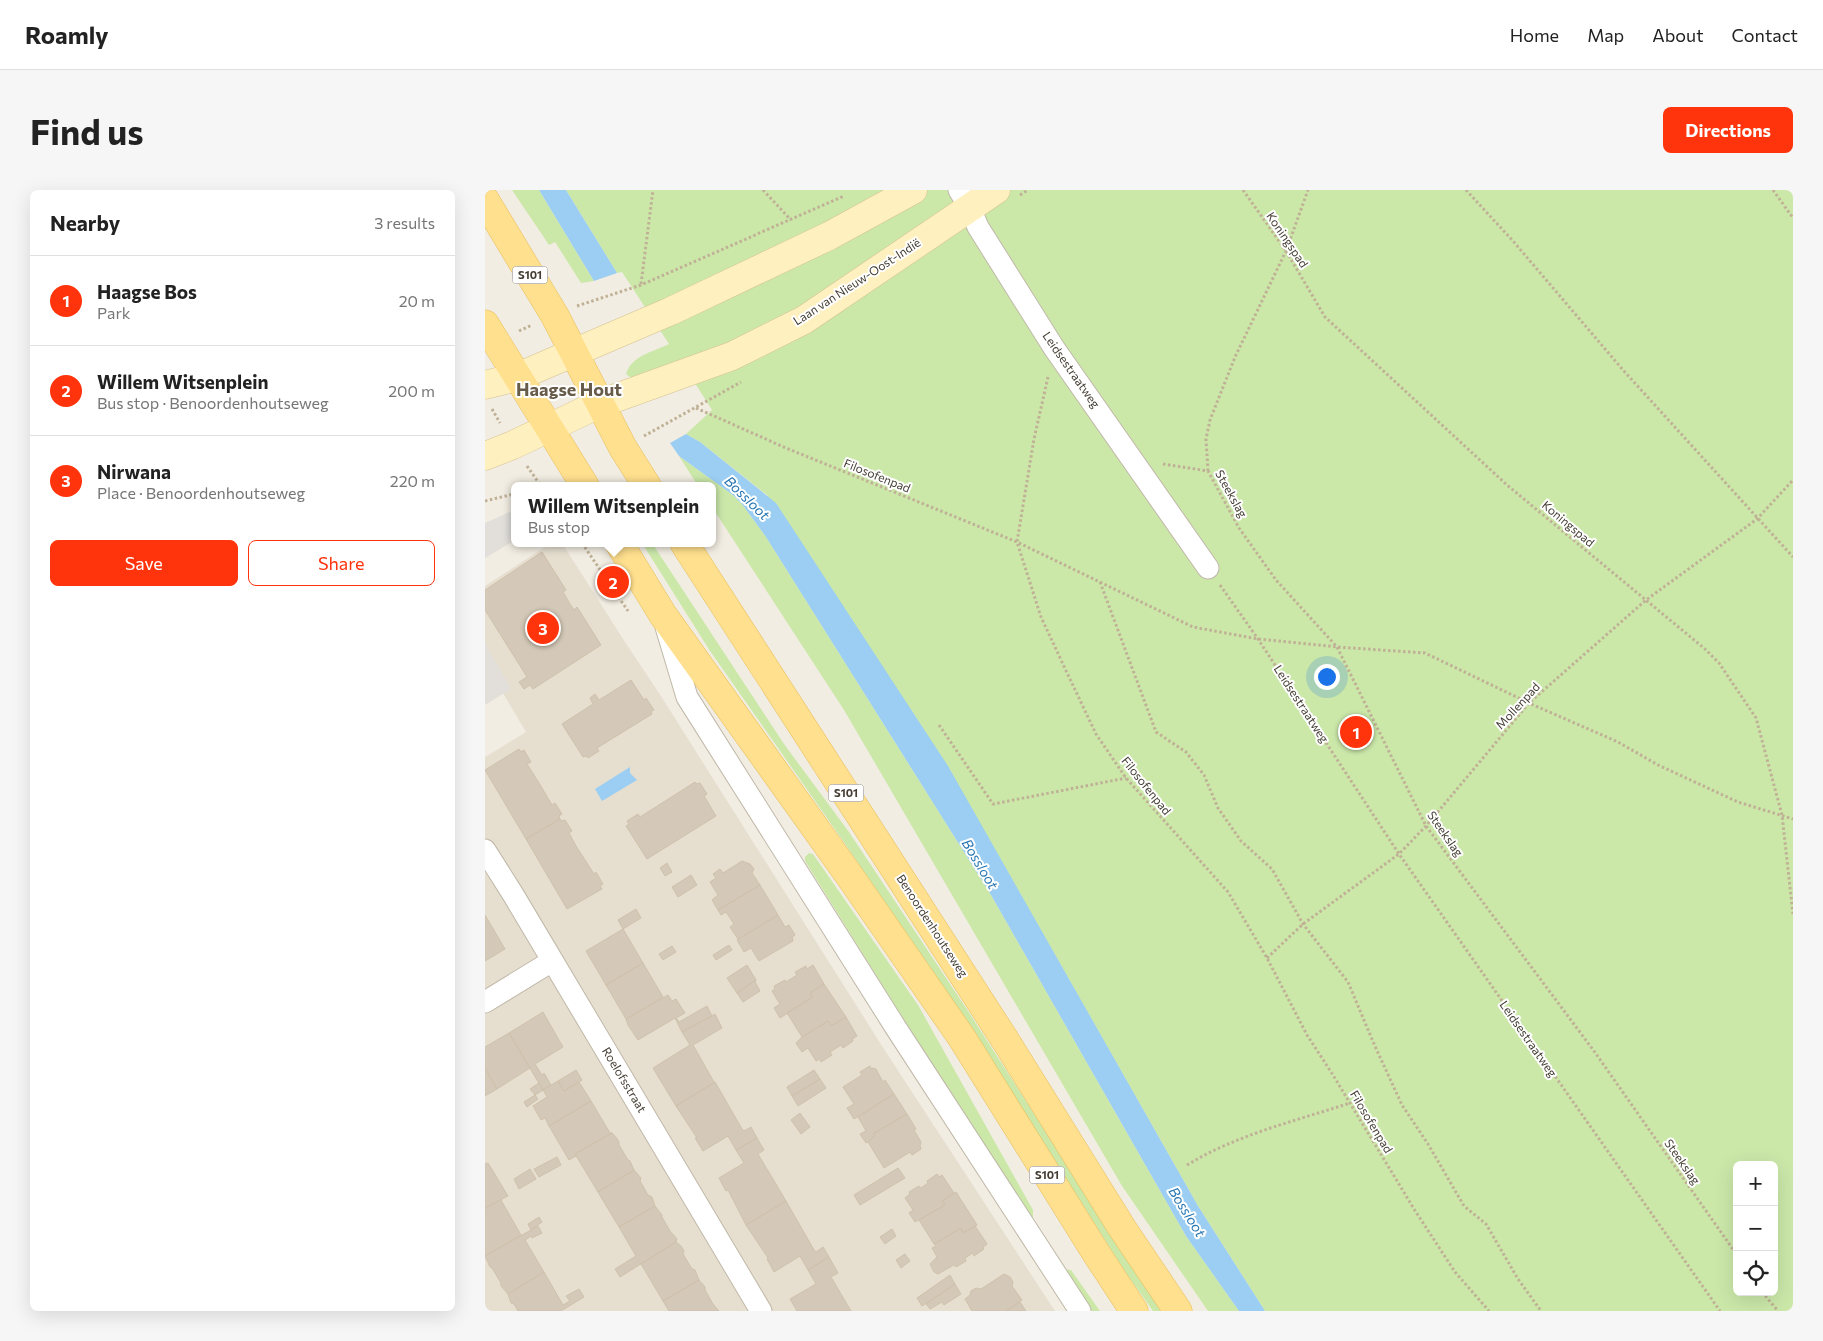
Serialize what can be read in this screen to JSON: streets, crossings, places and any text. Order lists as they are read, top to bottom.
{
  "streets": {
    "main road": ["S101", "Laan van Nieuw-Oost-Indië", "Benoordenhoutseweg"],
    "street": ["Leidsestraatweg", "Roelofsstraat"],
    "path": [
      "Koningspad",
      "Filosofenpad",
      "Steekslag",
      "Mollenpad"
    ]
  },
  "crossings": [
    ["Koningspad", "Mollenpad"],
    ["S101", "Laan van Nieuw-Oost-Indië"],
    ["Laan van Nieuw-Oost-Indië", "Leidsestraatweg"],
    ["Leidsestraatweg", "Steekslag"],
    ["Leidsestraatweg", "Mollenpad"],
    ["Filosofenpad", "Mollenpad"],
    ["Steekslag", "Mollenpad"]
  ],
  "districts": ["Haagse Hout"],
  "water": ["Bossloot"],
  "page": {
    "header": "Roamly",
    "nav": [
      "Home",
      "Map",
      "About",
      "Contact"
    ],
    "buttons": [
      "Directions",
      ["Save", "Share"]
    ],
    "title": "Find us",
    "heading": ["Nearby", "3 results"],
    "list": [
      {
        "mark": "1",
        "name": "Haagse Bos",
        "note": "Park",
        "value": "20 m"
      },
      {
        "mark": "2",
        "name": "Willem Witsenplein",
        "note": "Bus stop · Benoordenhoutseweg",
        "value": "200 m"
      },
      {
        "mark": "3",
        "name": "Nirwana",
        "note": "Place · Benoordenhoutseweg",
        "value": "220 m"
      }
    ],
    "popup": ["Willem Witsenplein", "Bus stop"],
    "pins": ["2", "3", "1"],
    "map_buttons": ["+", "−"]
  }
}
